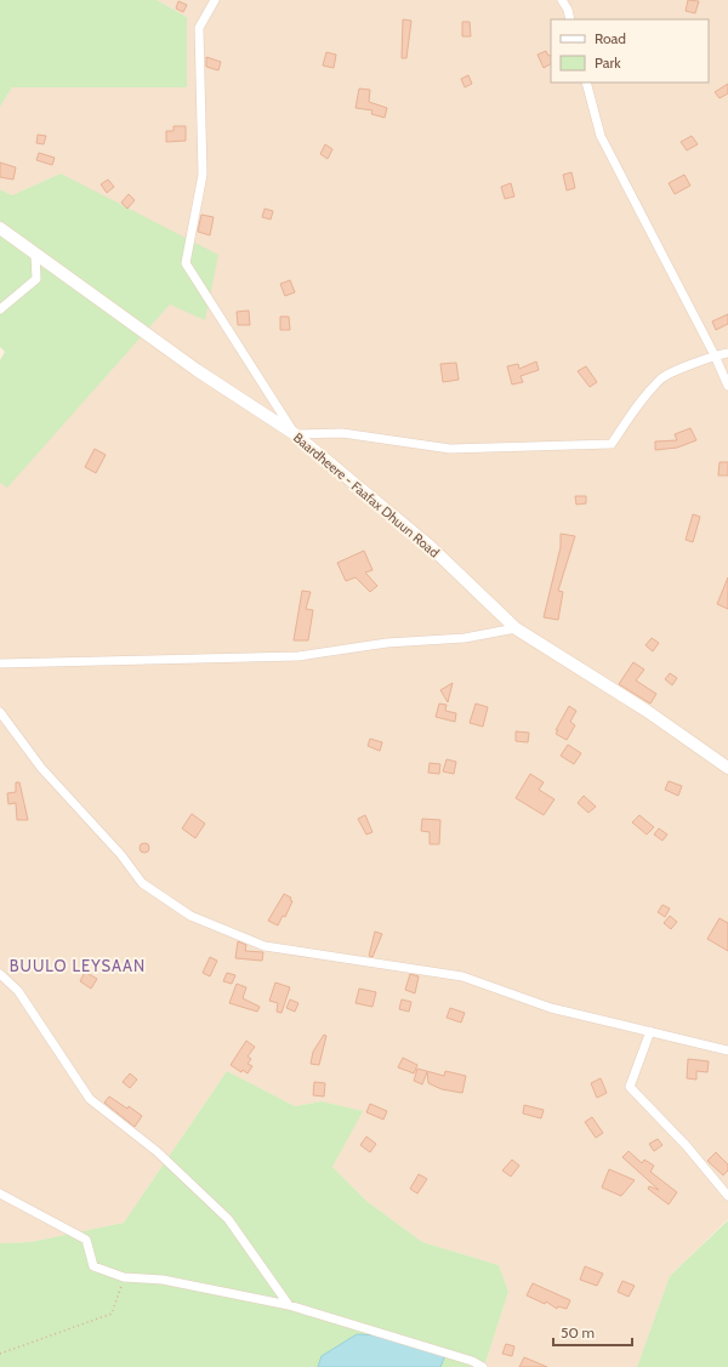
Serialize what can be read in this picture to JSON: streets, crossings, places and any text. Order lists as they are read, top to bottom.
{
  "streets": {
    "main road": ["Baardheere - Faafax Dhuun Road"]
  },
  "districts": ["BUULO LEYSAAN"],
  "legend": ["Road", "Park"],
  "scale_bar": "50 m"
}
